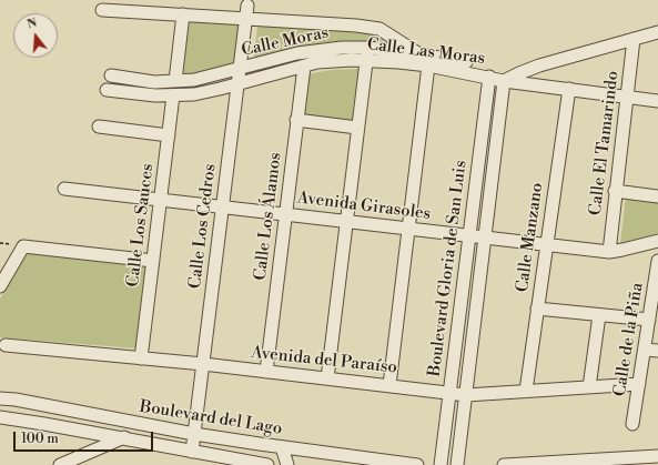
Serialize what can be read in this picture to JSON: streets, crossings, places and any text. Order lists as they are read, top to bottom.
{
  "streets": {
    "street": [
      "Calle Moras",
      "Calle Las Moras",
      "Calle El Tamarindo",
      "Avenida Girasoles",
      "Calle Los Álamos",
      "Calle Los Sauces",
      "Calle Los Cedros",
      "Calle Manzano",
      "Boulevard Gloria de San Luis",
      "Calle de la Piña",
      "Avenida del Paraíso",
      "Boulevard del Lago"
    ]
  },
  "crossings": [
    ["Calle Moras", "Calle Las Moras"],
    ["Calle Moras", "Calle Los Cedros"],
    ["Calle Las Moras", "Calle El Tamarindo"],
    ["Calle Las Moras", "Calle Los Álamos"],
    ["Calle Las Moras", "Calle Los Sauces"],
    ["Calle Las Moras", "Calle Los Cedros"],
    ["Calle Las Moras", "Boulevard Gloria de San Luis"],
    ["Calle El Tamarindo", "Avenida Girasoles"],
    ["Avenida Girasoles", "Calle Los Álamos"],
    ["Avenida Girasoles", "Calle Los Sauces"],
    ["Avenida Girasoles", "Calle Los Cedros"],
    ["Avenida Girasoles", "Calle Manzano"],
    ["Avenida Girasoles", "Boulevard Gloria de San Luis"],
    ["Calle Los Álamos", "Avenida del Paraíso"],
    ["Calle Los Sauces", "Avenida del Paraíso"],
    ["Calle Los Cedros", "Avenida del Paraíso"],
    ["Calle Los Cedros", "Boulevard del Lago"],
    ["Calle Manzano", "Avenida del Paraíso"],
    ["Boulevard Gloria de San Luis", "Avenida del Paraíso"],
    ["Calle de la Piña", "Avenida del Paraíso"]
  ],
  "scale_bar": "100 m",
  "north": "top"
}
